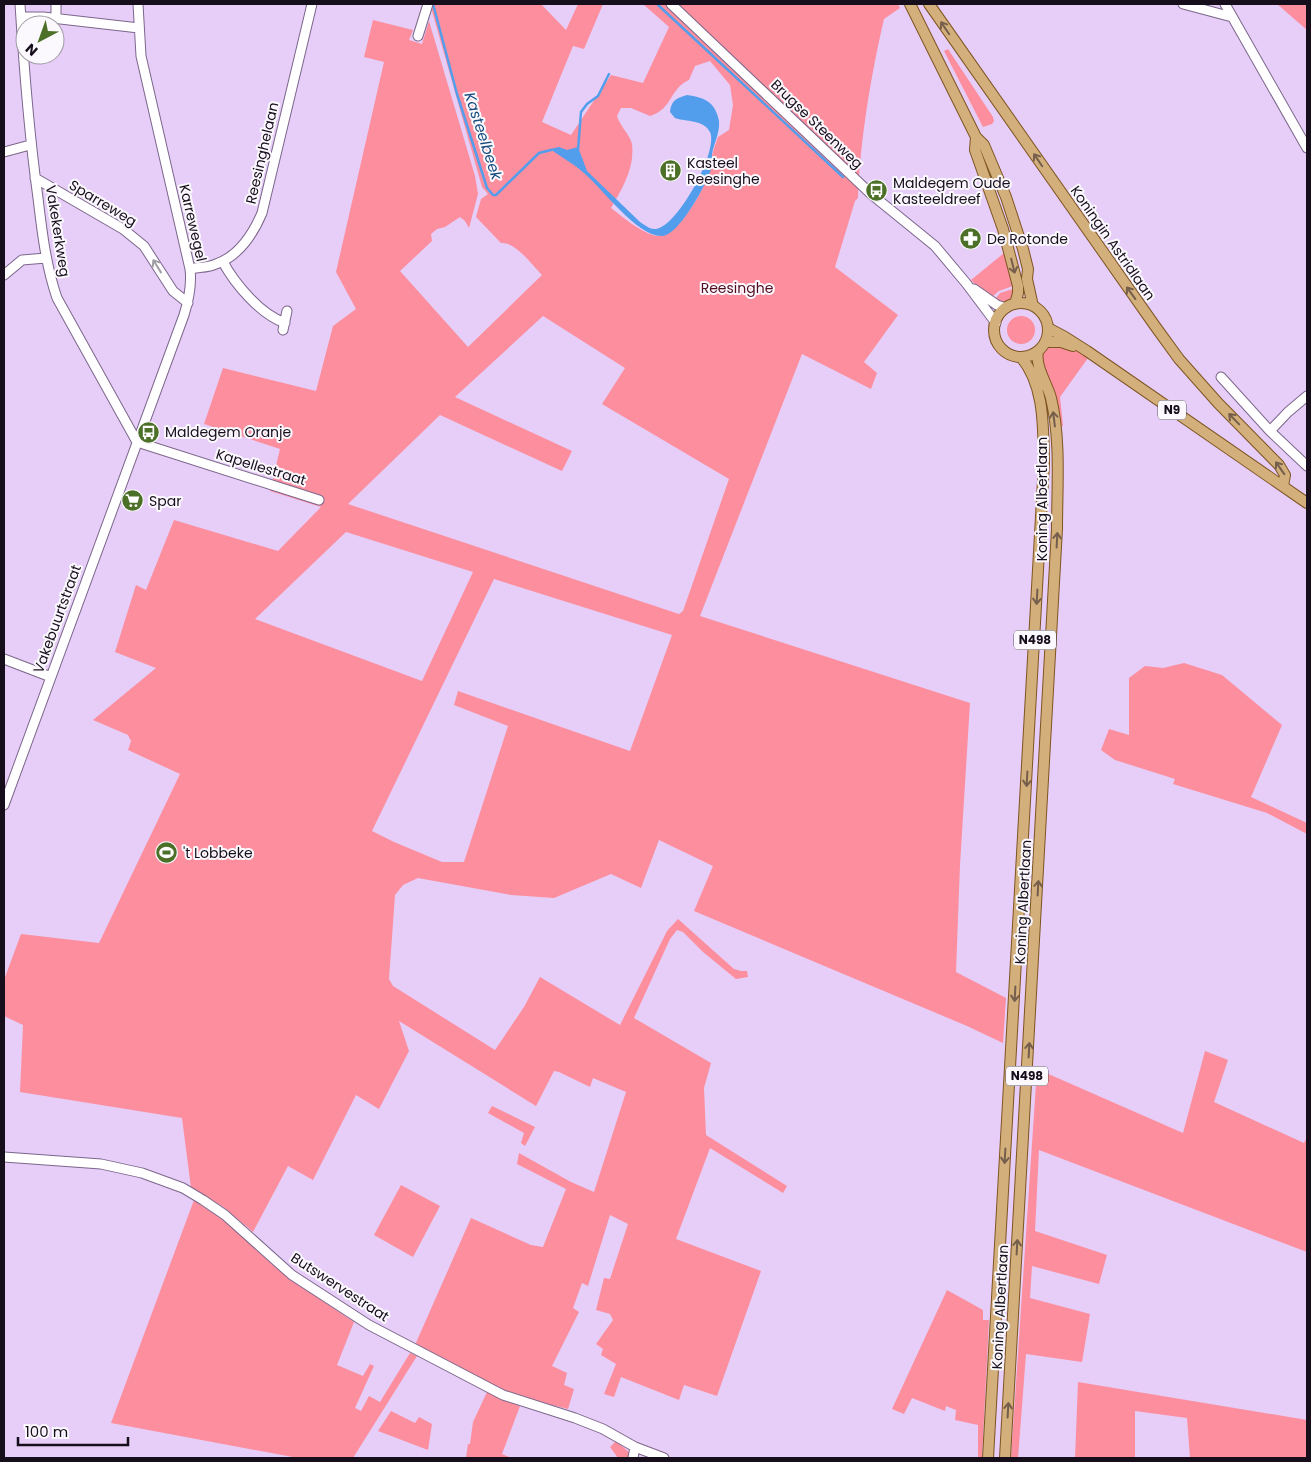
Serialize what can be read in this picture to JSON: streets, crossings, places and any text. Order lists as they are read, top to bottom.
{
  "streets": {
    "main road": [
      "Brugse Steenweg",
      "Koningin Astridlaan",
      "N9",
      "Koning Albertlaan",
      "N498"
    ],
    "street": [
      "Reesinghelaan",
      "Sparreweg",
      "Karrewegel",
      "Vakekerkweg",
      "Kapellestraat",
      "Vakebuurtstraat",
      "Butswervestraat"
    ]
  },
  "crossings": [
    ["Brugse Steenweg", "N9"],
    ["Brugse Steenweg", "Koning Albertlaan"],
    ["Reesinghelaan", "Karrewegel"],
    ["Sparreweg", "Karrewegel"],
    ["Sparreweg", "Vakekerkweg"],
    ["Karrewegel", "Vakekerkweg"],
    ["Karrewegel", "Kapellestraat"],
    ["Karrewegel", "Vakebuurtstraat"],
    ["Vakekerkweg", "Kapellestraat"],
    ["Vakekerkweg", "Vakebuurtstraat"],
    ["Koningin Astridlaan", "N9"],
    ["N9", "Koning Albertlaan"],
    ["Kapellestraat", "Vakebuurtstraat"]
  ],
  "one_way": ["Sparreweg"],
  "water": ["Kasteelbeek"],
  "parks": ["Reesinghe"],
  "places": {
    "building": ["Kasteel Reesinghe"],
    "bus stop": ["Maldegem Oude Kasteeldreef", "Maldegem Oranje"],
    "pharmacy": ["De Rotonde"],
    "supermarket": ["Spar"],
    "sports": ["'t Lobbeke"]
  },
  "scale_bar": "100 m",
  "north": "bottom left"
}
